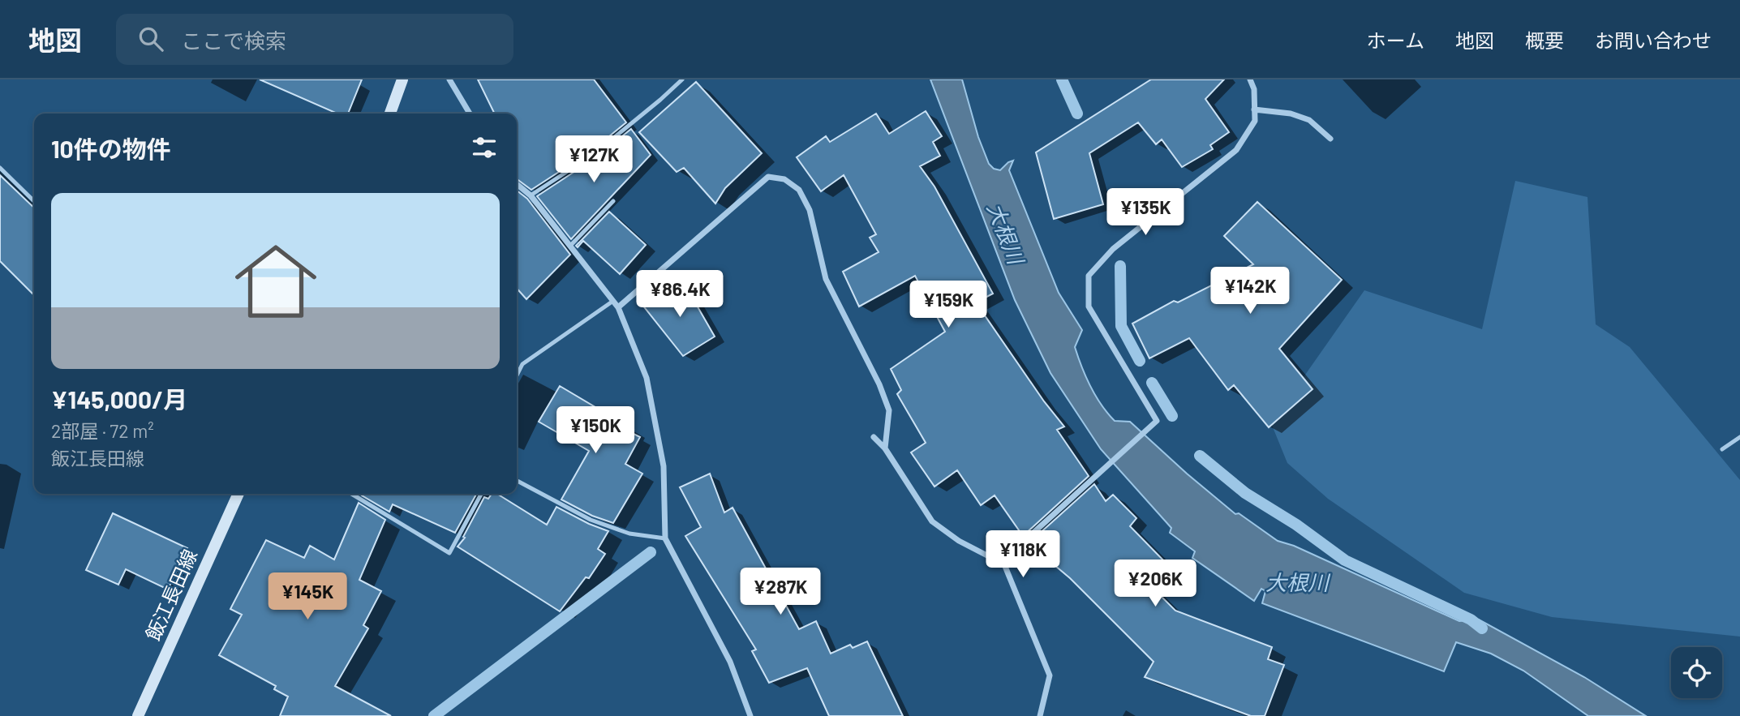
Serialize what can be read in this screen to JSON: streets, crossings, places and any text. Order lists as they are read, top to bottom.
{
  "streets": {
    "main road": ["飯江長田線"]
  },
  "water": ["大根川"],
  "page": {
    "header": "地図",
    "search": "ここで検索",
    "nav": [
      "ホーム",
      "地図",
      "概要",
      "お問い合わせ"
    ],
    "heading": "10件の物件",
    "price": [
      "¥127K",
      "¥135K",
      "¥142K",
      "¥86.4K",
      "¥159K",
      "¥150K",
      "¥118K",
      "¥206K",
      "¥287K",
      "¥145K"
    ],
    "list": [
      {
        "name": "¥145,000/月",
        "note": "2部屋 · 72 m² · 飯江長田線"
      }
    ]
  }
}
